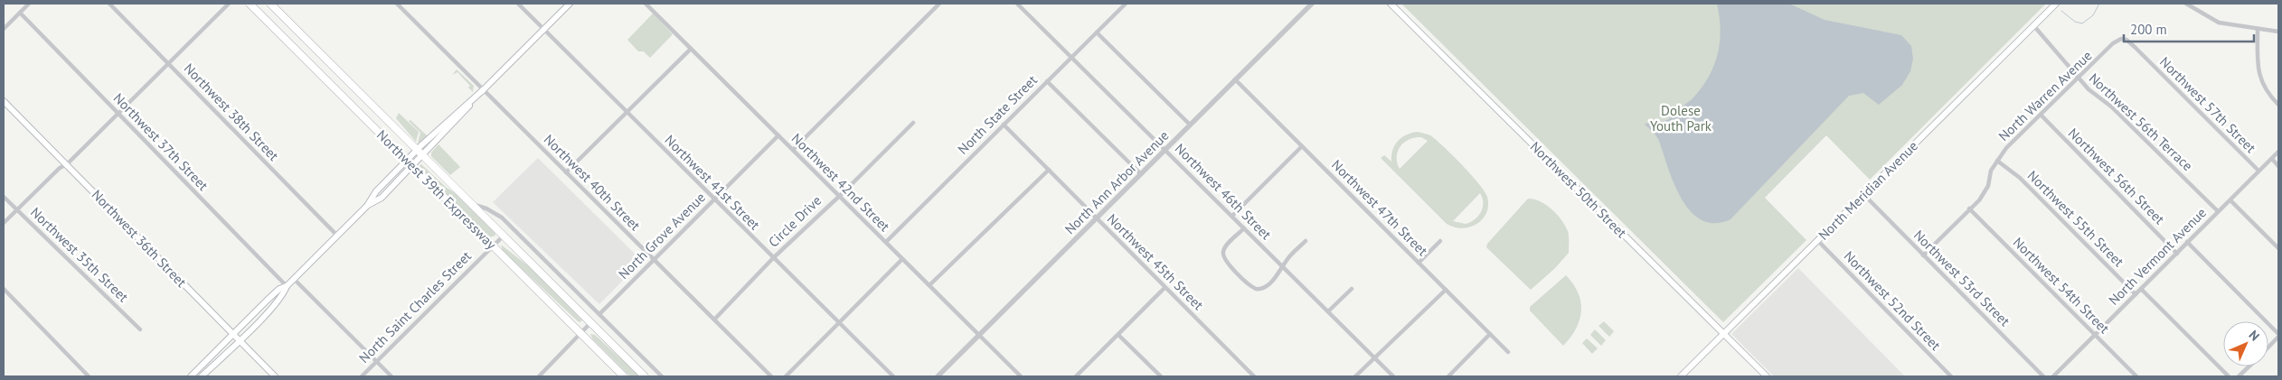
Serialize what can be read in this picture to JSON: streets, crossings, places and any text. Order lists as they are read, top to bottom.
{
  "streets": {
    "highway": ["Northwest 39th Expressway"],
    "main road": ["Northwest 50th Street", "North Meridian Avenue", "Northwest 36th Street"],
    "street": [
      "North Warren Avenue",
      "Northwest 57th Street",
      "Northwest 38th Street",
      "North State Street",
      "Northwest 56th Terrace",
      "Northwest 37th Street",
      "Northwest 56th Street",
      "Northwest 40th Street",
      "Northwest 41st Street",
      "Northwest 42nd Street",
      "North Ann Arbor Avenue",
      "Northwest 46th Street",
      "Northwest 47th Street",
      "Northwest 55th Street",
      "Circle Drive",
      "North Grove Avenue",
      "Northwest 35th Street",
      "North Vermont Avenue",
      "Northwest 45th Street",
      "Northwest 53rd Street",
      "Northwest 54th Street",
      "Northwest 52nd Street",
      "North Saint Charles Street"
    ]
  },
  "crossings": [
    ["North Warren Avenue", "Northwest 57th Street"],
    ["North Warren Avenue", "Northwest 56th Terrace"],
    ["North Warren Avenue", "Northwest 56th Street"],
    ["North Warren Avenue", "Northwest 55th Street"],
    ["North Warren Avenue", "Northwest 53rd Street"],
    ["North Warren Avenue", "Northwest 54th Street"],
    ["Northwest 57th Street", "North Vermont Avenue"],
    ["North State Street", "Northwest 42nd Street"],
    ["North State Street", "Northwest 46th Street"],
    ["North State Street", "Northwest 45th Street"],
    ["Northwest 56th Terrace", "North Meridian Avenue"],
    ["Northwest 56th Terrace", "North Vermont Avenue"],
    ["Northwest 56th Street", "North Vermont Avenue"],
    ["Northwest 40th Street", "Circle Drive"],
    ["Northwest 40th Street", "North Grove Avenue"],
    ["Northwest 41st Street", "Circle Drive"],
    ["Northwest 41st Street", "North Grove Avenue"],
    ["Northwest 42nd Street", "North Ann Arbor Avenue"],
    ["Northwest 42nd Street", "Circle Drive"],
    ["Northwest 42nd Street", "North Grove Avenue"],
    ["North Ann Arbor Avenue", "Northwest 46th Street"],
    ["North Ann Arbor Avenue", "Northwest 47th Street"],
    ["North Ann Arbor Avenue", "Northwest 45th Street"],
    ["Northwest 39th Expressway", "North Grove Avenue"],
    ["Northwest 39th Expressway", "North Saint Charles Street"],
    ["Northwest 50th Street", "North Meridian Avenue"],
    ["North Meridian Avenue", "Northwest 53rd Street"],
    ["North Meridian Avenue", "Northwest 52nd Street"],
    ["Northwest 55th Street", "North Vermont Avenue"],
    ["North Vermont Avenue", "Northwest 54th Street"]
  ],
  "parks": ["Dolese Youth Park"],
  "scale_bar": "200 m",
  "north": "top right"
}
